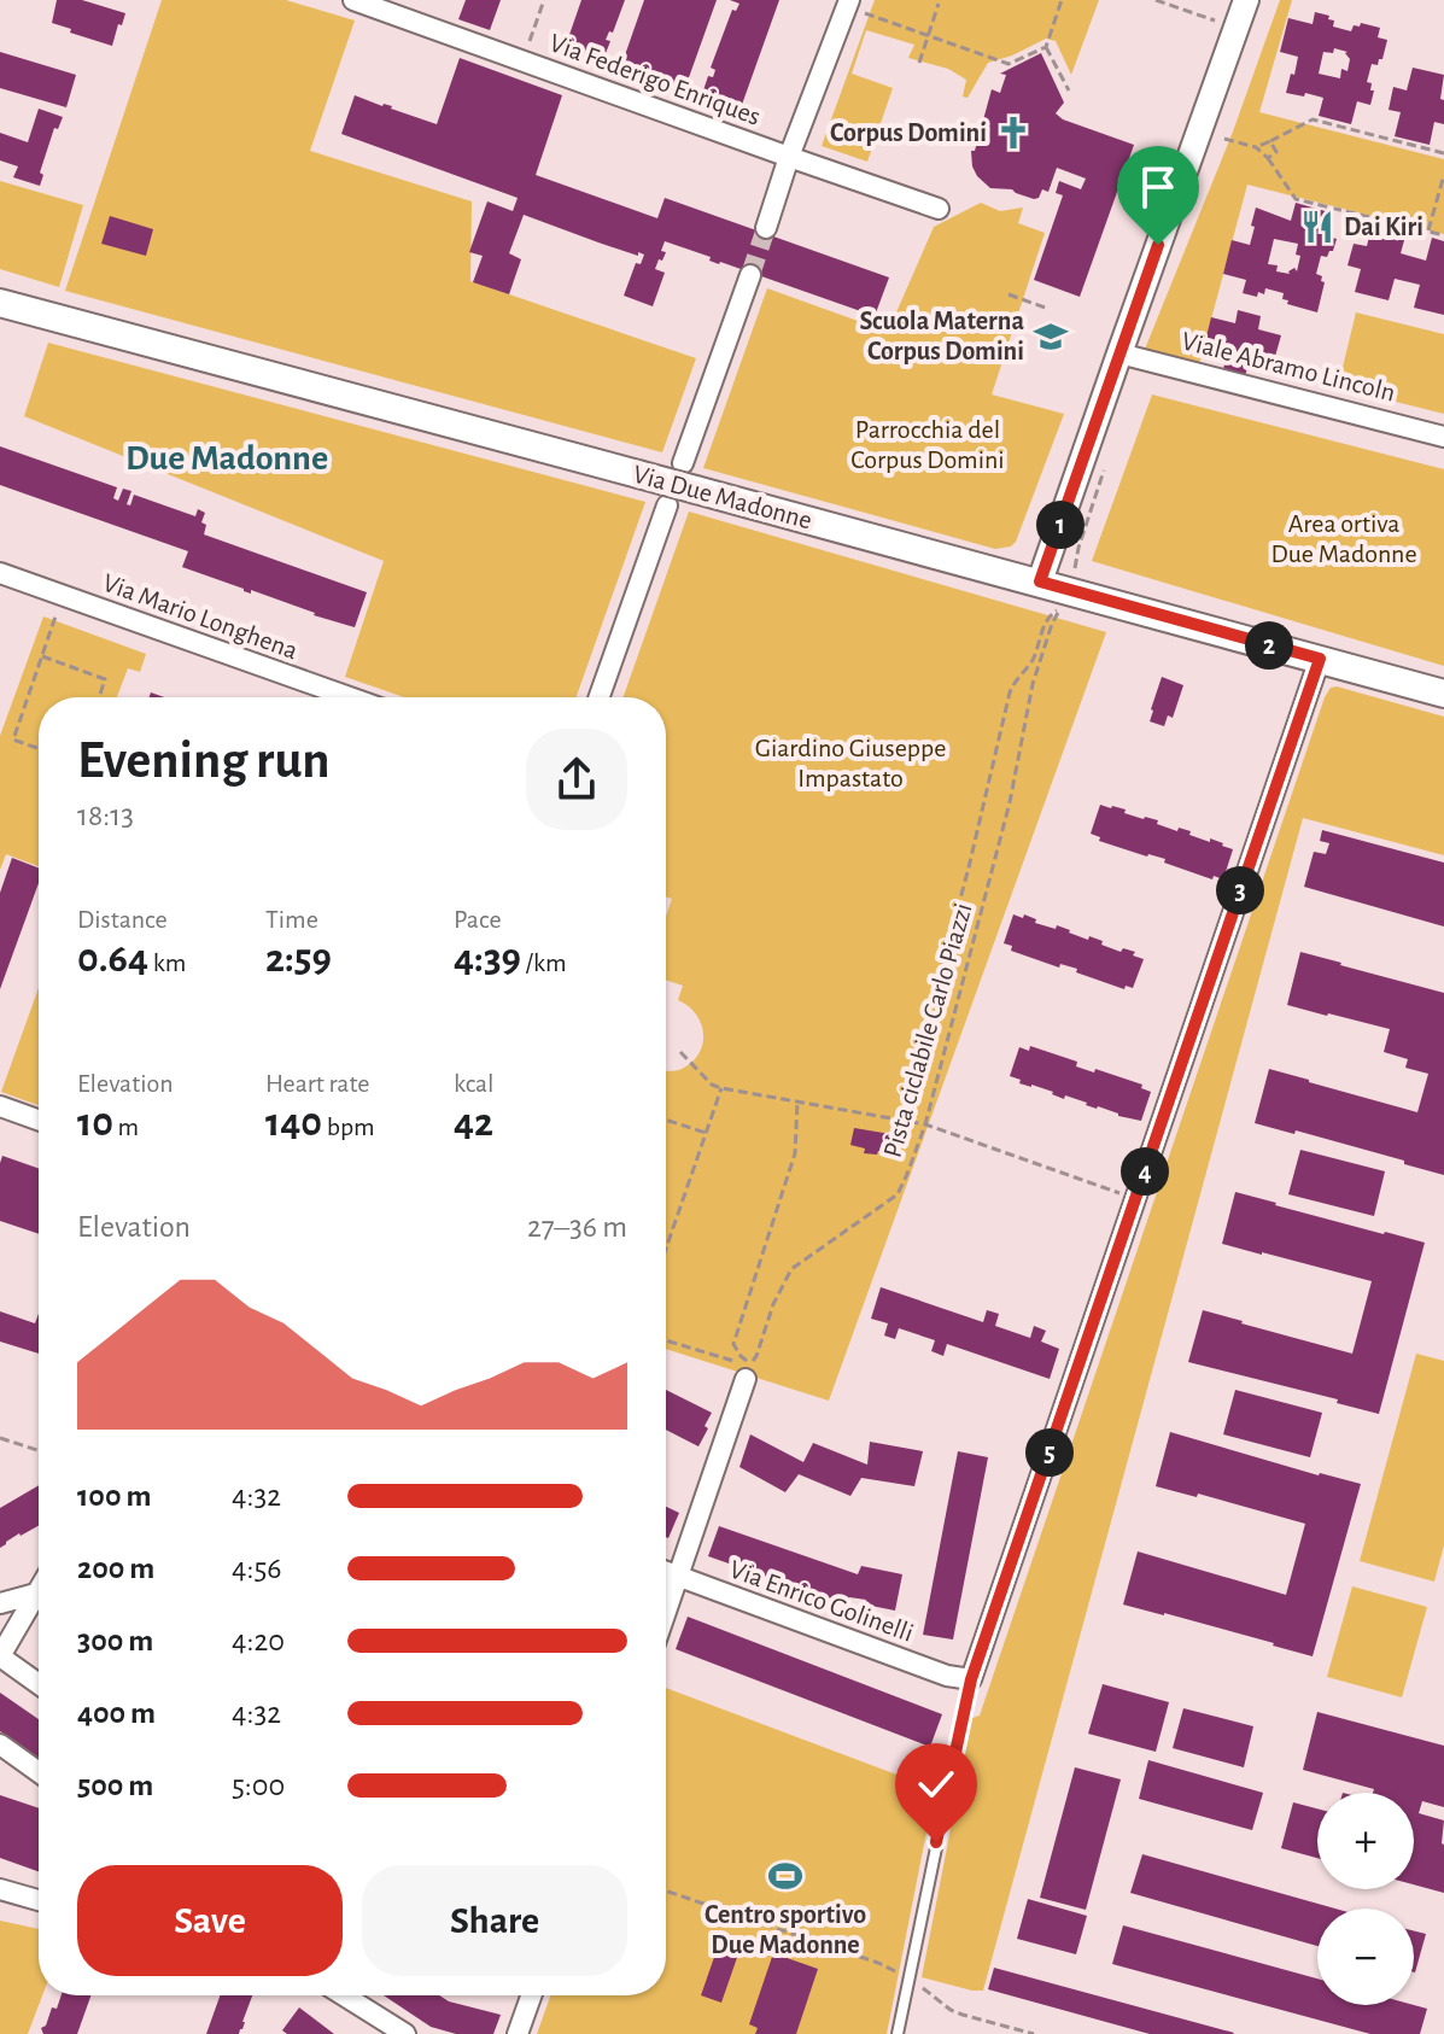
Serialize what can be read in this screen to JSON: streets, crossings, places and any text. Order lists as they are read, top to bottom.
{
  "streets": {
    "main road": ["Via Due Madonne"],
    "street": [
      "Via Federigo Enriques",
      "Viale Abramo Lincoln",
      "Via Mario Longhena",
      "Via Enrico Golinelli"
    ],
    "path": ["Pista ciclabile Carlo Piazzi"]
  },
  "districts": ["Due Madonne"],
  "parks": ["Parrocchia del Corpus Domini", "Area ortiva Due Madonne", "Giardino Giuseppe Impastato"],
  "places": {
    "church": ["Corpus Domini"],
    "restaurant": ["Dai Kiri"],
    "school or university": ["Scuola Materna Corpus Domini"],
    "sports": ["Centro sportivo Due Madonne"]
  },
  "page": {
    "pins": [
      "1",
      "2",
      "3",
      "4",
      "5"
    ],
    "heading": ["Evening run", "18:13"],
    "stats": [
      ["Distance", "0.64 km"],
      ["Time", "2:59"],
      ["Pace", "4:39 /km"],
      ["Elevation", "10 m"],
      ["Heart rate", "140 bpm"],
      ["kcal", "42"]
    ],
    "chart": ["Elevation", "27–36 m"],
    "list": [
      {
        "name": "100 m",
        "note": "4:32"
      },
      {
        "name": "200 m",
        "note": "4:56"
      },
      {
        "name": "300 m",
        "note": "4:20"
      },
      {
        "name": "400 m",
        "note": "4:32"
      },
      {
        "name": "500 m",
        "note": "5:00"
      }
    ],
    "map_buttons": ["+", "−"],
    "buttons": ["Save", "Share"]
  }
}
